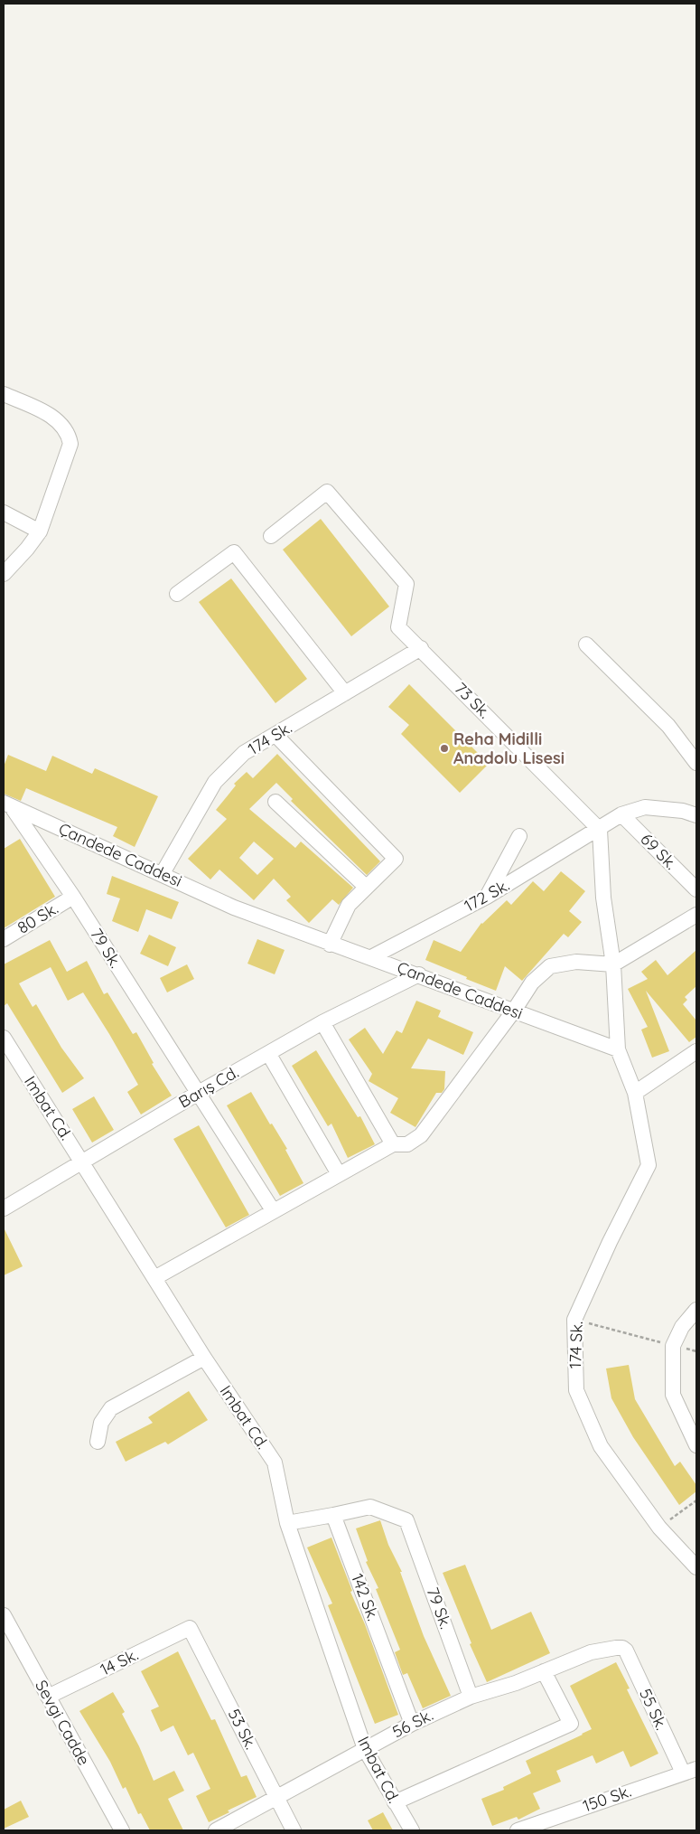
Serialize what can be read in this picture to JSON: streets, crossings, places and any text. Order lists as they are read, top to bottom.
{
  "streets": {
    "street": [
      "73 Sk.",
      "174 Sk.",
      "69 Sk.",
      "Çandede Caddesi",
      "172 Sk.",
      "80 Sk.",
      "79 Sk.",
      "Barış Cd.",
      "Imbat Cd.",
      "142 Sk.",
      "14 Sk.",
      "55 Sk.",
      "Sevgi Cadde",
      "56 Sk.",
      "53 Sk.",
      "150 Sk."
    ]
  },
  "crossings": [
    ["73 Sk.", "174 Sk."],
    ["73 Sk.", "172 Sk."],
    ["174 Sk.", "Çandede Caddesi"],
    ["Çandede Caddesi", "172 Sk."],
    ["Çandede Caddesi", "79 Sk."],
    ["Çandede Caddesi", "Barış Cd."],
    ["80 Sk.", "79 Sk."],
    ["79 Sk.", "Barış Cd."],
    ["79 Sk.", "142 Sk."],
    ["79 Sk.", "56 Sk."],
    ["Barış Cd.", "Imbat Cd."],
    ["Imbat Cd.", "56 Sk."],
    ["142 Sk.", "56 Sk."],
    ["14 Sk.", "Sevgi Cadde"],
    ["14 Sk.", "53 Sk."],
    ["55 Sk.", "56 Sk."],
    ["55 Sk.", "150 Sk."],
    ["56 Sk.", "53 Sk."]
  ],
  "places": ["Reha Midilli Anadolu Lisesi"]
}
